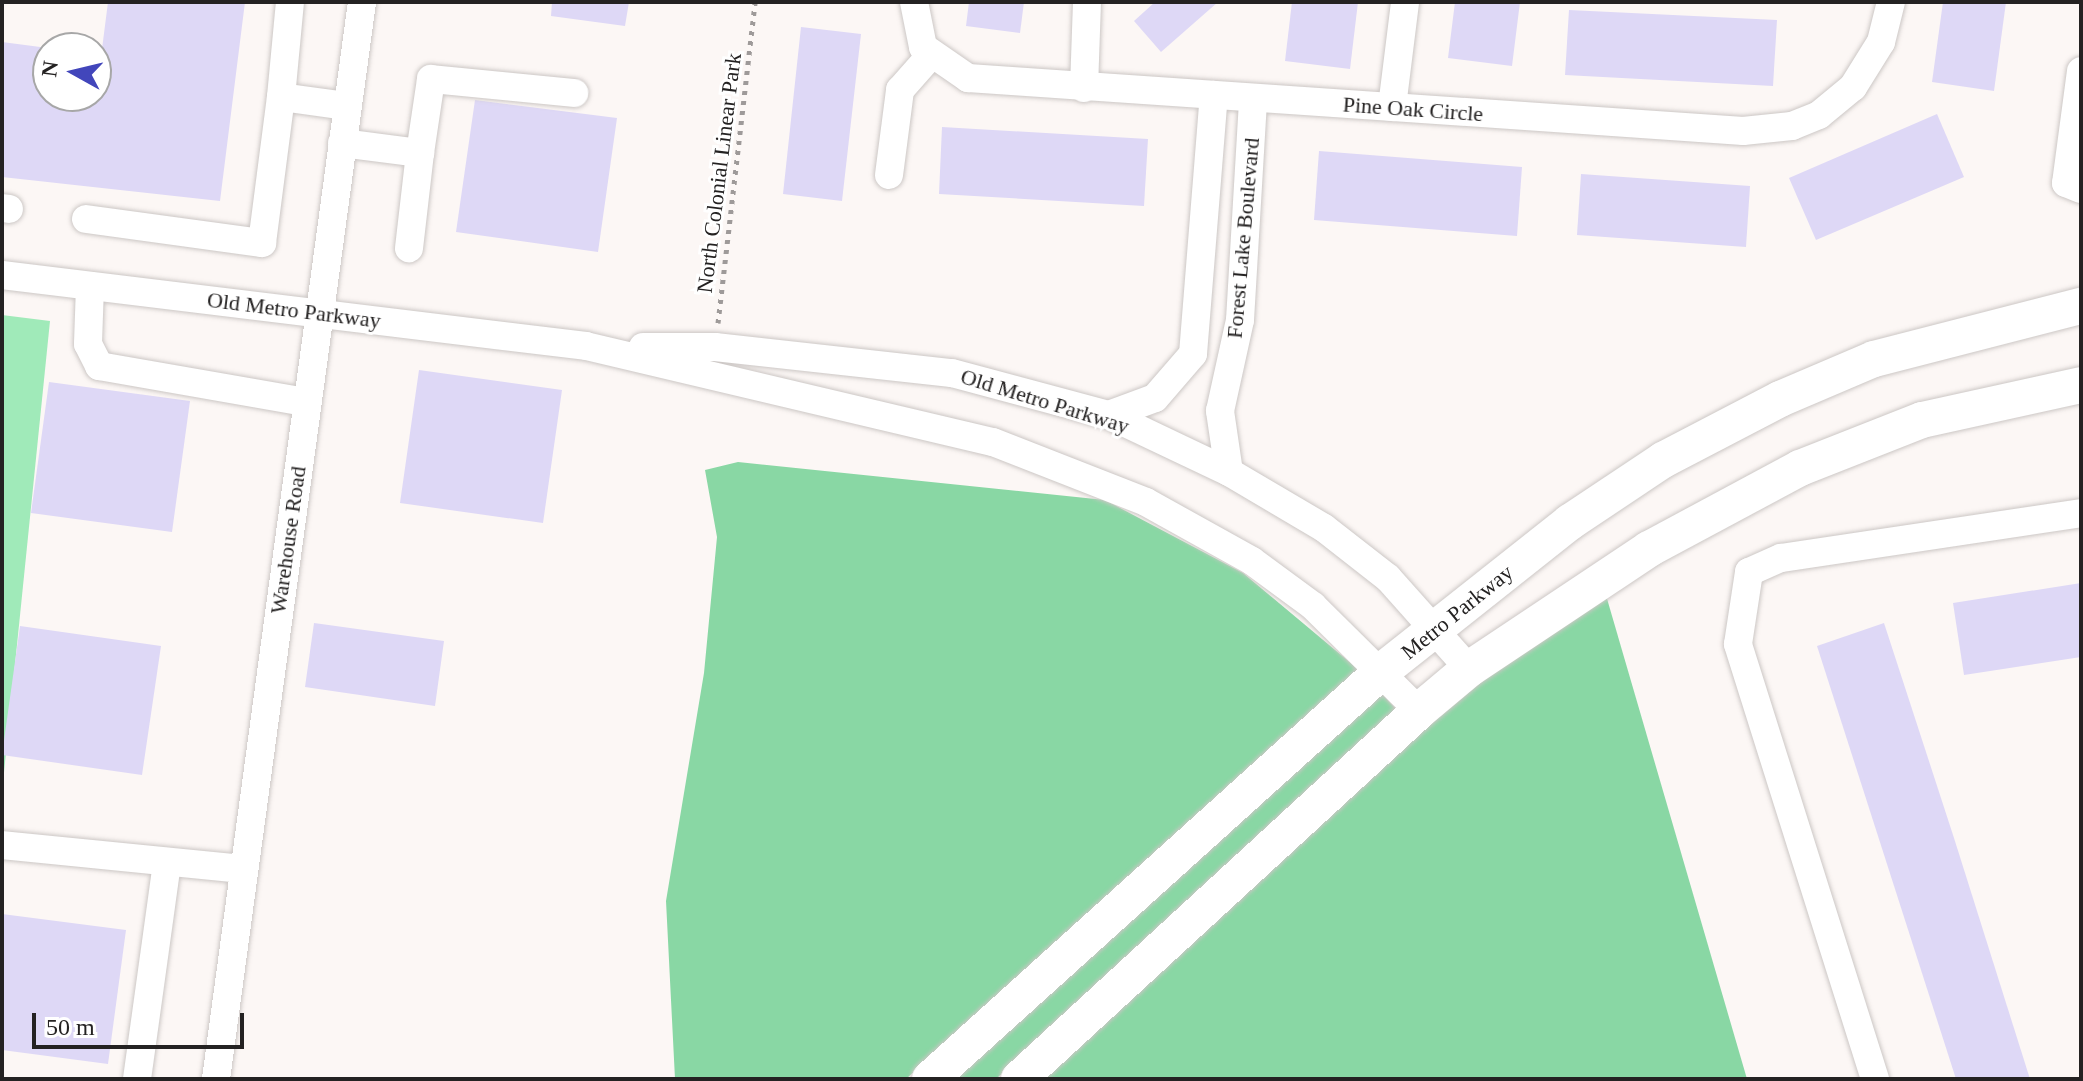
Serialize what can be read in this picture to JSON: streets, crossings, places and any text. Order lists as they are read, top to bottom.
{
  "streets": {
    "main road": ["Metro Parkway"],
    "street": [
      "Pine Oak Circle",
      "Forest Lake Boulevard",
      "Old Metro Parkway",
      "Warehouse Road"
    ],
    "path": ["North Colonial Linear Park"]
  },
  "crossings": [
    ["Pine Oak Circle", "Forest Lake Boulevard"],
    ["North Colonial Linear Park", "Old Metro Parkway"],
    ["Forest Lake Boulevard", "Old Metro Parkway"],
    ["Old Metro Parkway", "Warehouse Road"],
    ["Old Metro Parkway", "Metro Parkway"]
  ],
  "scale_bar": "50 m",
  "north": "left"
}
